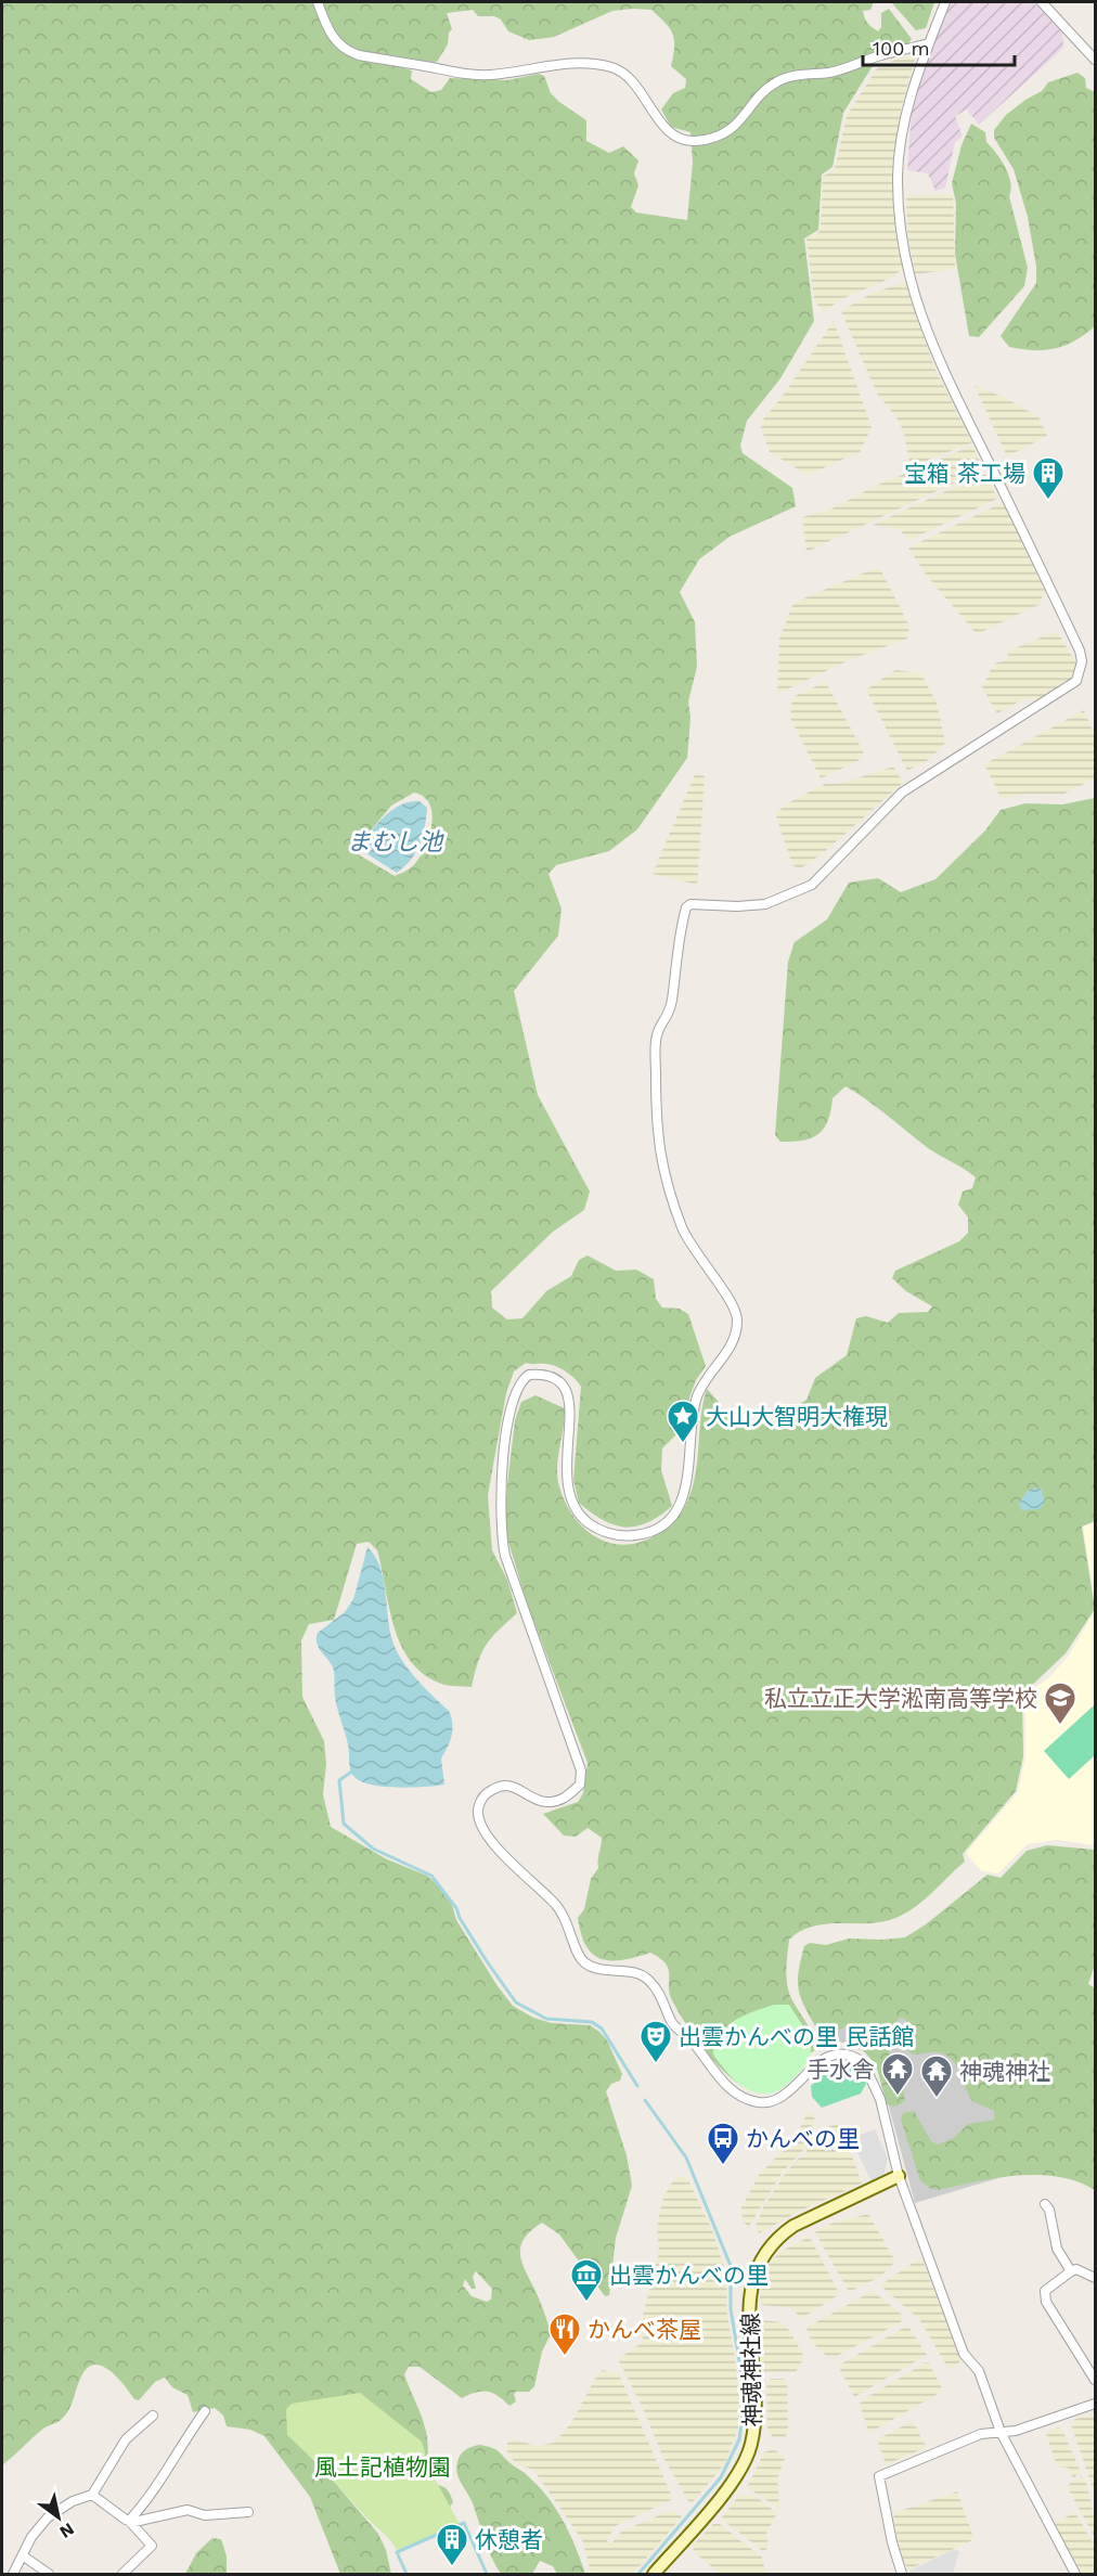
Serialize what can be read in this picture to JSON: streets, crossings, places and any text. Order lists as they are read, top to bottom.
{
  "streets": {
    "main road": ["神魂神社線"]
  },
  "water": ["まむし池"],
  "parks": ["風土記植物園"],
  "places": {
    "building": ["宝箱 茶工場", "休憩者"],
    "place": ["大山大智明大権現"],
    "school or university": ["私立立正大学淞南高等学校"],
    "theatre": ["出雲かんべの里 民話館"],
    "temple": ["手水舎", "神魂神社"],
    "bus stop": ["かんべの里"],
    "museum": ["出雲かんべの里"],
    "restaurant": ["かんべ茶屋"]
  },
  "scale_bar": "100 m",
  "north": "bottom right"
}
